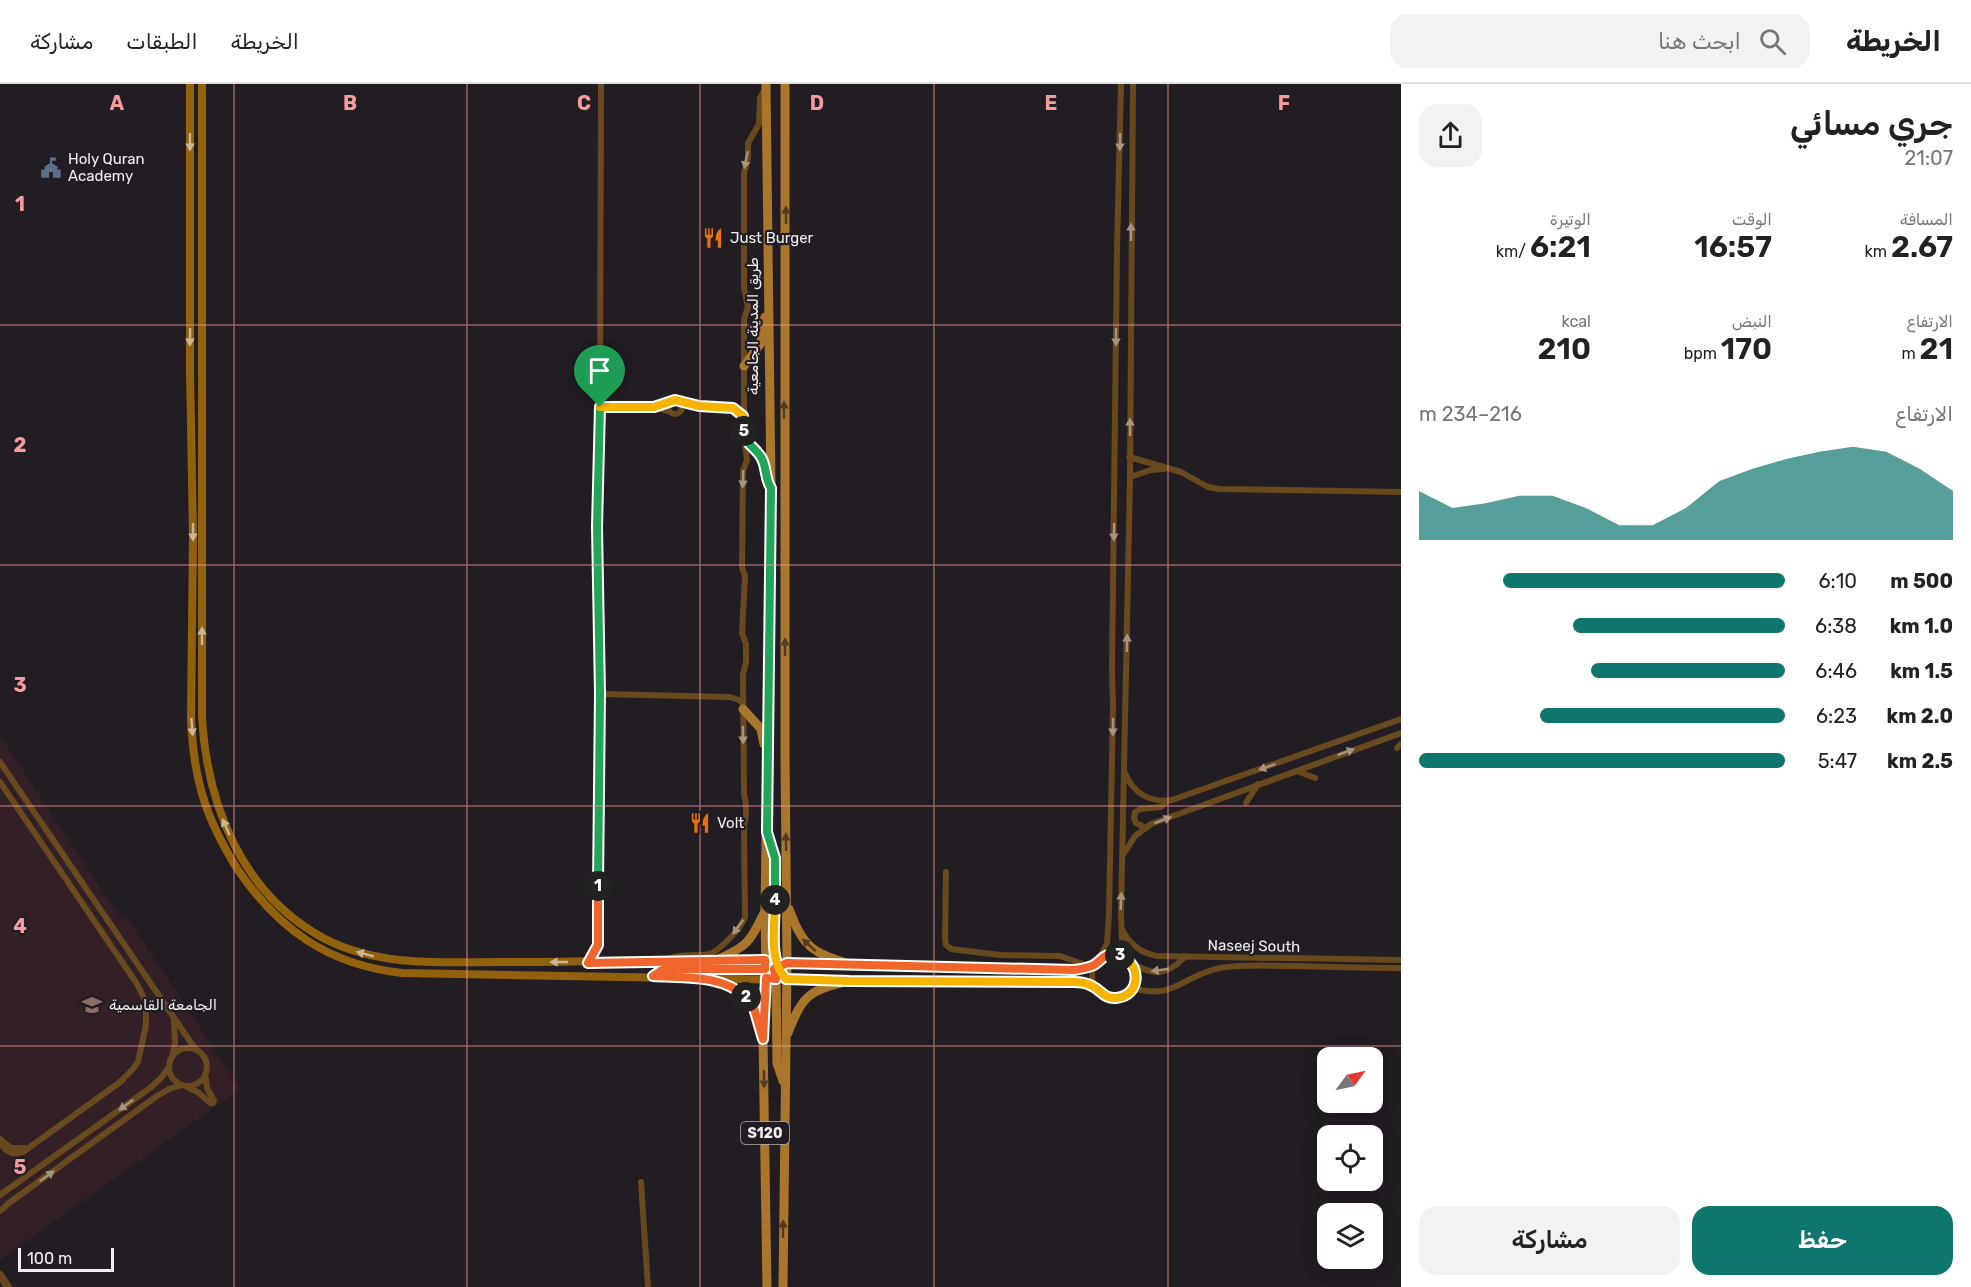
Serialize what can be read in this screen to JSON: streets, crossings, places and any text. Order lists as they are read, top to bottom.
{
  "streets": {
    "main road": ["طريق المدينة الجامعية", "S120"],
    "street": ["Naseej South"]
  },
  "places": {
    "public building": ["Holy Quran Academy"],
    "restaurant": ["Just Burger", "Volt"],
    "school or university": ["الجامعة القاسمية"]
  },
  "scale_bar": "100 m",
  "north": "top right",
  "page": {
    "header": "الخريطة",
    "search": "ابحث هنا",
    "nav": ["الخريطة", "الطبقات", "مشاركة"],
    "heading": ["جري مسائي", "21:07"],
    "stats": [
      ["المسافة", "2.67 km"],
      ["الوقت", "16:57"],
      ["الوتيرة", "6:21 /km"],
      ["الارتفاع", "21 m"],
      ["النبض", "170 bpm"],
      ["kcal", "210"]
    ],
    "chart": ["الارتفاع", "216–234 m"],
    "pins": [
      "5",
      "1",
      "4",
      "3",
      "2"
    ],
    "list": [
      {
        "name": "500 m",
        "note": "6:10"
      },
      {
        "name": "1.0 km",
        "note": "6:38"
      },
      {
        "name": "1.5 km",
        "note": "6:46"
      },
      {
        "name": "2.0 km",
        "note": "6:23"
      },
      {
        "name": "2.5 km",
        "note": "5:47"
      }
    ],
    "buttons": ["حفظ", "مشاركة"],
    "scale": "100 m"
  },
  "grid": {
    "columns": [
      "A",
      "B",
      "C",
      "D",
      "E",
      "F"
    ],
    "rows": [
      "1",
      "2",
      "3",
      "4",
      "5"
    ]
  }
}
